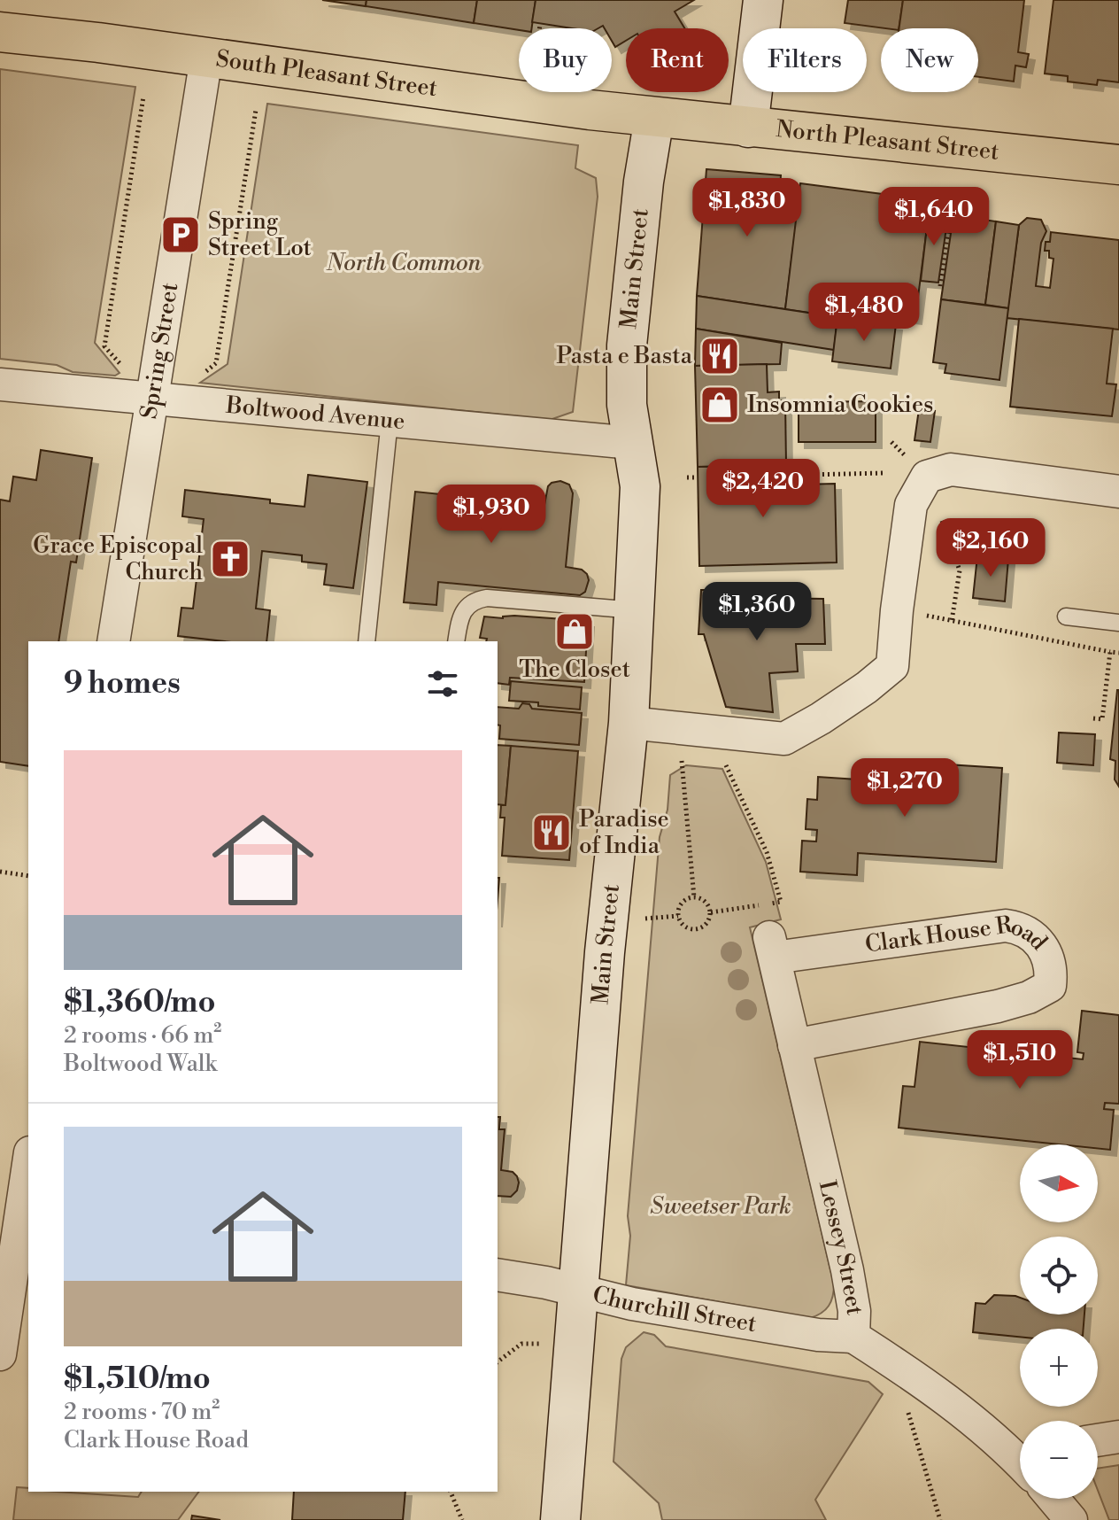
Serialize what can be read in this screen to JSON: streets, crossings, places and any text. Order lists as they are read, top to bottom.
{
  "streets": {
    "main road": ["South Pleasant Street", "North Pleasant Street", "Main Street"],
    "street": [
      "Spring Street",
      "Boltwood Avenue",
      "Clark House Road",
      "Lessey Street",
      "Churchill Street"
    ]
  },
  "crossings": [
    ["South Pleasant Street", "North Pleasant Street"],
    ["South Pleasant Street", "Main Street"],
    ["South Pleasant Street", "Spring Street"],
    ["North Pleasant Street", "Main Street"],
    ["Main Street", "Boltwood Avenue"],
    ["Main Street", "Churchill Street"],
    ["Spring Street", "Boltwood Avenue"],
    ["Clark House Road", "Lessey Street"],
    ["Lessey Street", "Churchill Street"]
  ],
  "parks": ["North Common", "Sweetser Park"],
  "places": {
    "parking": ["Spring Street Lot"],
    "restaurant": ["Pasta e Basta", "Paradise of India"],
    "shop": ["Insomnia Cookies", "The Closet"],
    "church": ["Grace Episcopal Church"]
  },
  "north": "right",
  "page": {
    "chip": [
      "Buy",
      "Rent",
      "Filters",
      "New"
    ],
    "price": [
      "$1,830",
      "$1,640",
      "$1,480",
      "$2,420",
      "$1,930",
      "$2,160",
      "$1,360",
      "$1,270",
      "$1,510"
    ],
    "heading": "9 homes",
    "list": [
      {
        "name": "$1,360/mo",
        "note": "2 rooms · 66 m² · Boltwood Walk"
      },
      {
        "name": "$1,510/mo",
        "note": "2 rooms · 70 m² · Clark House Road"
      }
    ],
    "map_buttons": ["+", "−"]
  }
}
